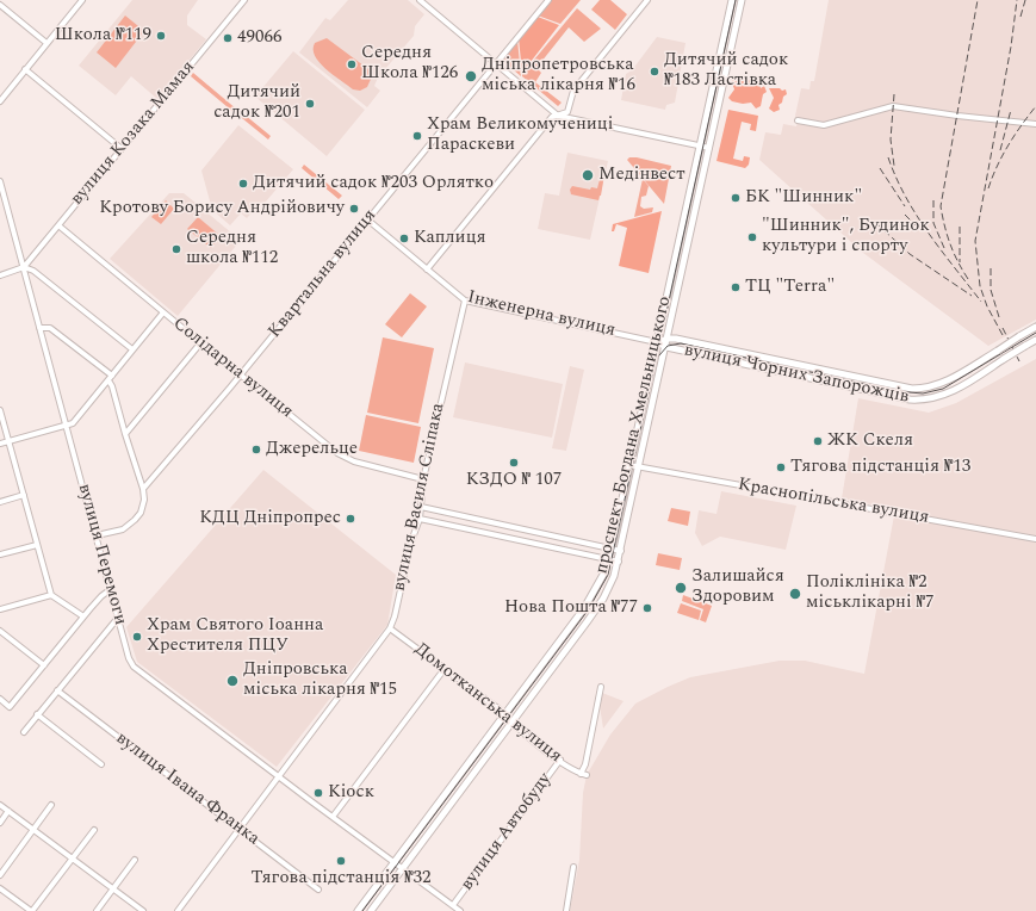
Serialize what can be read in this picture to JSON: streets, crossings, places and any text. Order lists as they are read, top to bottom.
{
  "streets": {
    "main road": ["вулиця Чорних Запорожців", "проспект Богдана Хмельницького"],
    "street": [
      "вулиця Козака Мамая",
      "Квартальна вулиця",
      "Інженерна вулиця",
      "Солідарна вулиця",
      "вулиця Василя Сліпака",
      "Краснопільська вулиця",
      "вулиця Перемоги",
      "Домотканська вулиця",
      "вулиця Івана Франка",
      "вулиця Автобуду"
    ]
  },
  "crossings": [
    ["вулиця Козака Мамая", "Солідарна вулиця"],
    ["вулиця Козака Мамая", "вулиця Перемоги"],
    ["Квартальна вулиця", "Інженерна вулиця"],
    ["Квартальна вулиця", "Солідарна вулиця"],
    ["Інженерна вулиця", "вулиця Чорних Запорожців"],
    ["Інженерна вулиця", "проспект Богдана Хмельницького"],
    ["Інженерна вулиця", "вулиця Василя Сліпака"],
    ["Солідарна вулиця", "вулиця Василя Сліпака"],
    ["вулиця Чорних Запорожців", "проспект Богдана Хмельницького"],
    ["проспект Богдана Хмельницького", "Краснопільська вулиця"],
    ["проспект Богдана Хмельницького", "вулиця Перемоги"],
    ["проспект Богдана Хмельницького", "Домотканська вулиця"],
    ["вулиця Василя Сліпака", "вулиця Перемоги"],
    ["вулиця Василя Сліпака", "Домотканська вулиця"],
    ["вулиця Василя Сліпака", "вулиця Івана Франка"],
    ["вулиця Перемоги", "вулиця Автобуду"],
    ["Домотканська вулиця", "вулиця Автобуду"]
  ],
  "places": [
    "Школа №119",
    "49066",
    "Середня Школа №126",
    "Дитячий садок №183 Ластівка",
    "Дніпропетровська міська лікарня №16",
    "Дитячий садок №201",
    "Храм Великомучениці Параскеви",
    "Медінвест",
    "Дитячий садок №203 Орлятко",
    "БК \"Шинник\"",
    "Кротову Борису Андрійовичу",
    "\"Шинник\", Будинок культури і спорту",
    "Каплиця",
    "Середня школа №112",
    "ТЦ \"Terra\"",
    "ЖК Скеля",
    "Джерельце",
    "КЗДО № 107",
    "Тягова пiдстанцiя №13",
    "КДЦ Дніпропрес",
    "Залишайся Здоровим",
    "Поліклініка №2 міськлікарні №7",
    "Нова Пошта №77",
    "Храм Святого Іоанна Хрестителя ПЦУ",
    "Дніпровська міська лікарня №15",
    "Кіоск",
    "Тягова пiдстанцiя №32"
  ]
}
